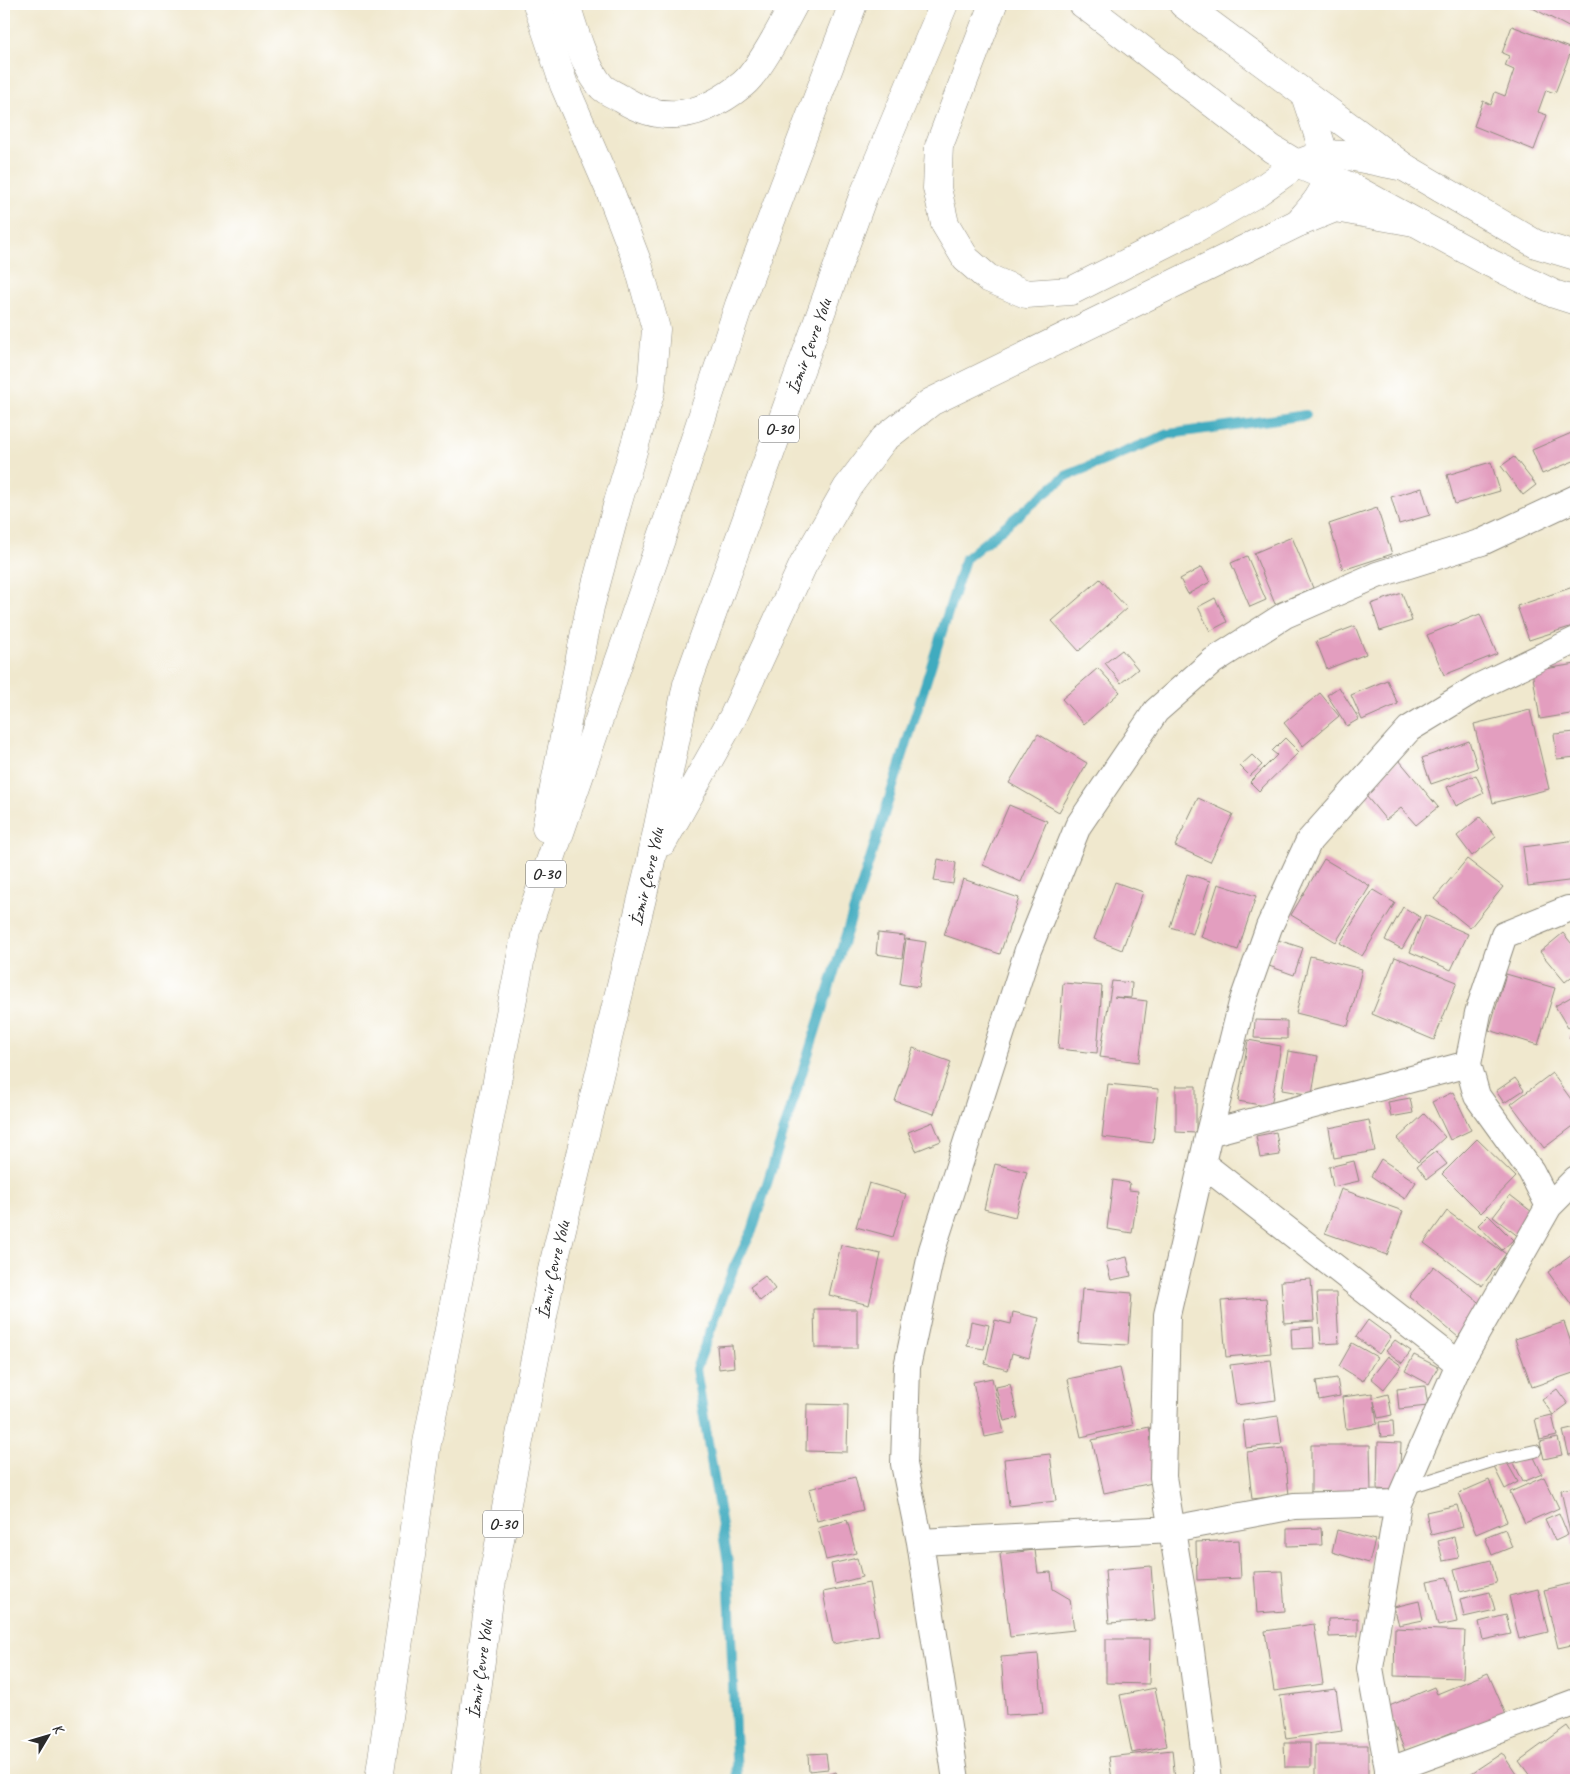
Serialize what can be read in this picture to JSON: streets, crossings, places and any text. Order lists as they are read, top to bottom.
{
  "streets": {
    "main road": ["İzmir Çevre Yolu", "O-30"]
  },
  "north": "top right"
}
